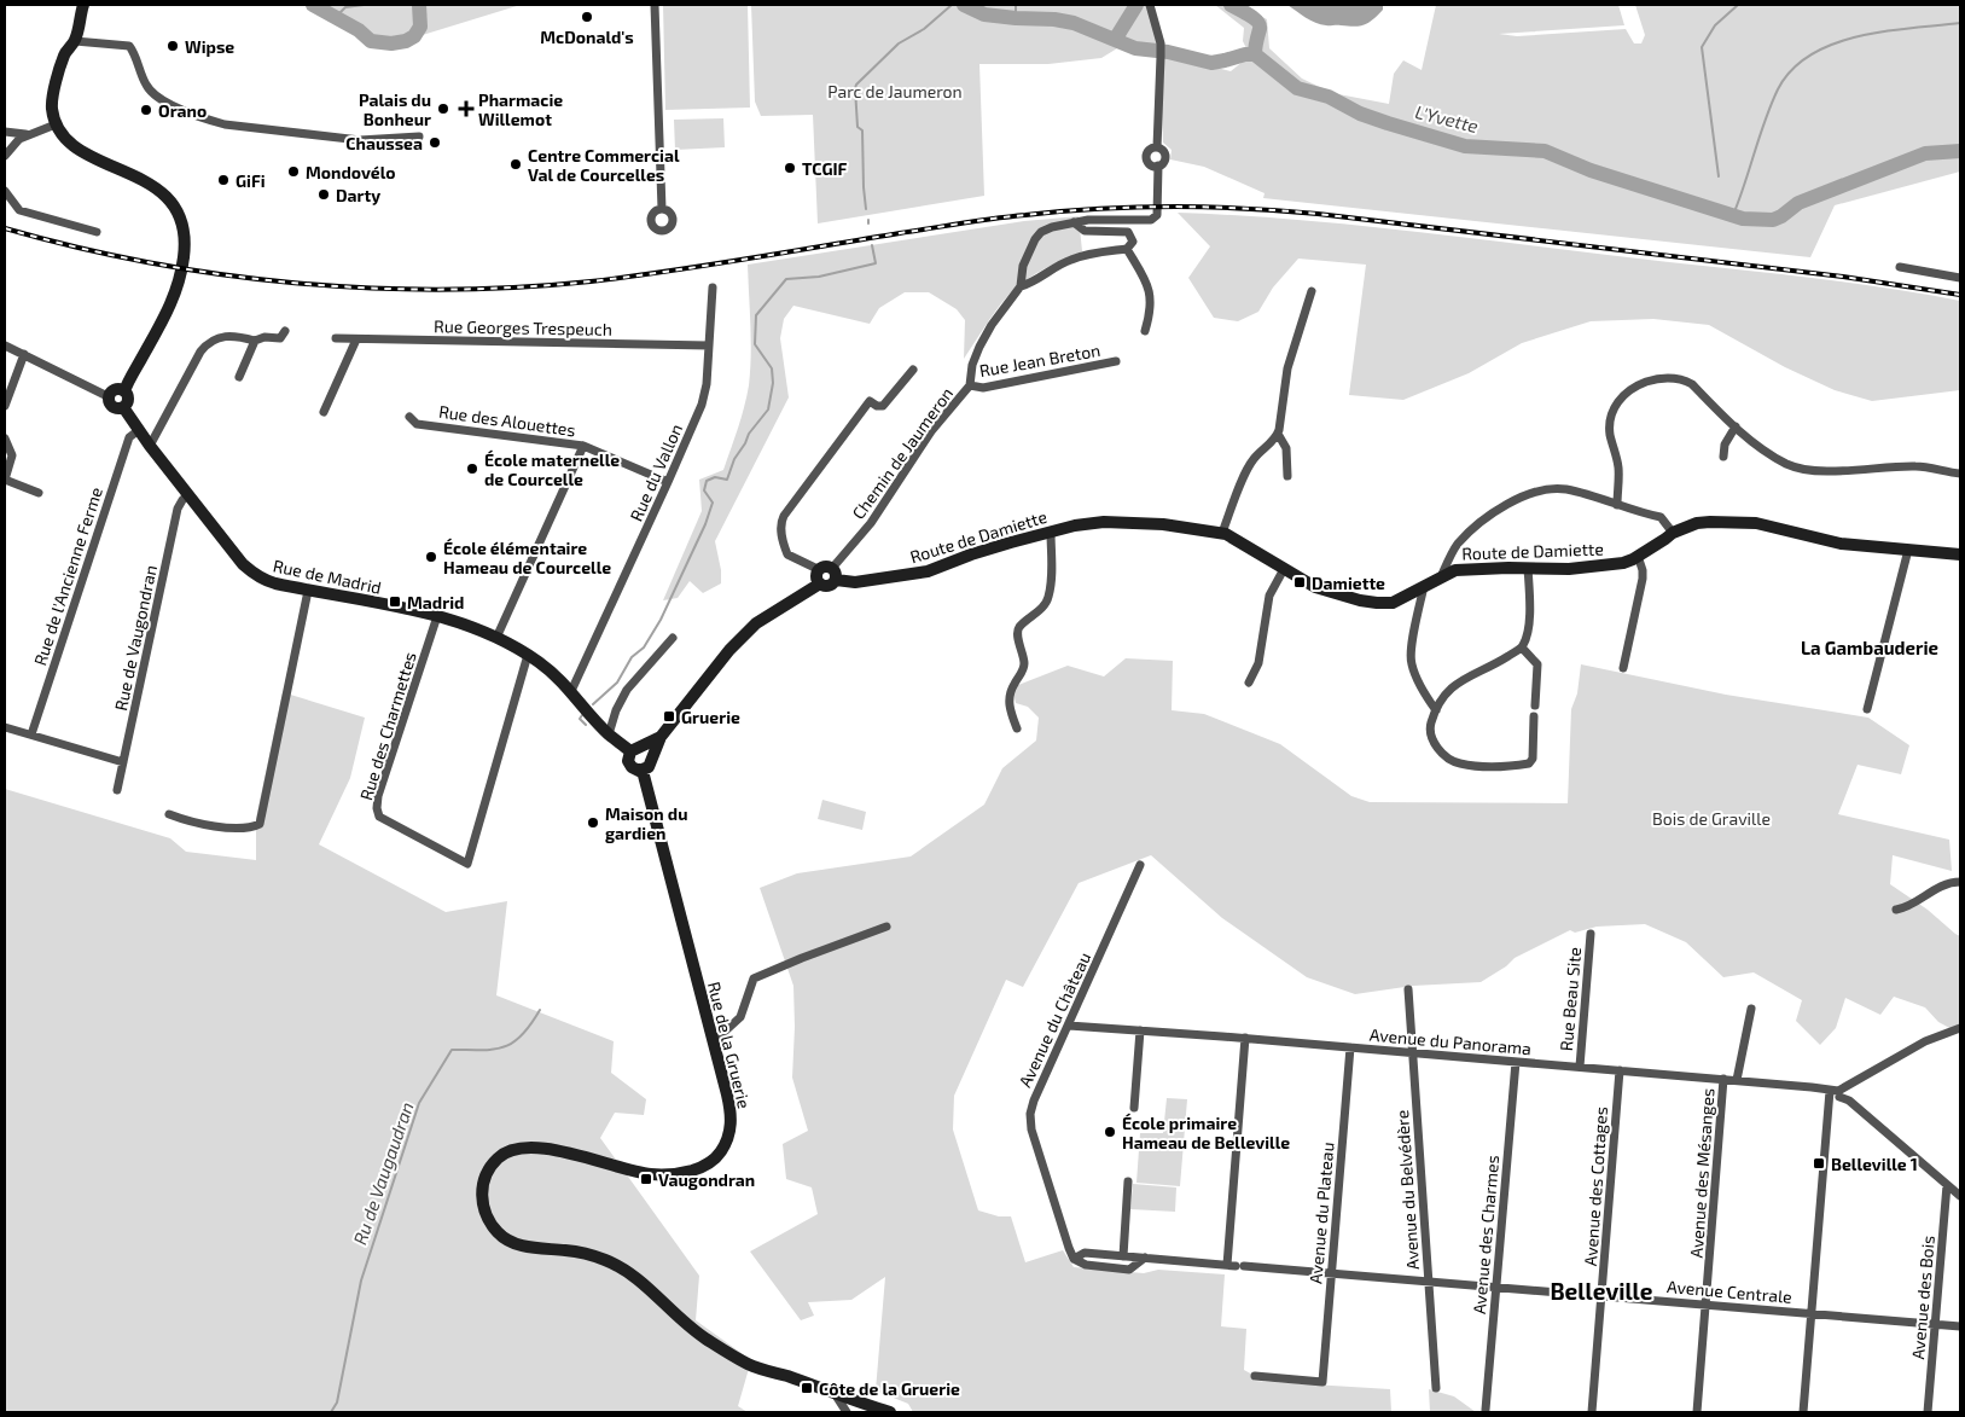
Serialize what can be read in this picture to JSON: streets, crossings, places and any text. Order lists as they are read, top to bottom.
{
  "streets": {
    "street": [
      "Rue Georges Trespeuch",
      "Rue Jean Breton",
      "Rue des Alouettes",
      "Chemin de Jaumeron",
      "Rue du Vallon",
      "Route de Damiette",
      "Rue de l'Ancienne Ferme",
      "Rue de Madrid",
      "Rue de Vaugondran",
      "Rue des Charmettes",
      "Rue Beau Site",
      "Avenue du Château",
      "Avenue du Panorama",
      "Rue de la Gruerie",
      "Avenue des Mésanges",
      "Avenue des Cottages",
      "Avenue du Belvédère",
      "Avenue du Plateau",
      "Avenue des Charmes",
      "Avenue Centrale",
      "Avenue des Bois"
    ]
  },
  "crossings": [
    ["Rue Georges Trespeuch", "Rue du Vallon"],
    ["Rue Jean Breton", "Chemin de Jaumeron"],
    ["Rue des Alouettes", "Rue du Vallon"],
    ["Chemin de Jaumeron", "Route de Damiette"],
    ["Rue du Vallon", "Rue de Madrid"],
    ["Rue de l'Ancienne Ferme", "Rue de Madrid"],
    ["Rue de Madrid", "Rue de Vaugondran"],
    ["Rue de Madrid", "Rue des Charmettes"],
    ["Rue de Madrid", "Rue de la Gruerie"],
    ["Rue Beau Site", "Avenue du Panorama"],
    ["Avenue du Château", "Avenue du Panorama"],
    ["Avenue du Château", "Avenue Centrale"],
    ["Avenue du Panorama", "Avenue des Mésanges"],
    ["Avenue du Panorama", "Avenue des Cottages"],
    ["Avenue du Panorama", "Avenue du Belvédère"],
    ["Avenue du Panorama", "Avenue du Plateau"],
    ["Avenue du Panorama", "Avenue des Charmes"],
    ["Avenue du Panorama", "Avenue des Bois"],
    ["Avenue des Mésanges", "Avenue Centrale"],
    ["Avenue des Cottages", "Avenue Centrale"],
    ["Avenue du Belvédère", "Avenue Centrale"],
    ["Avenue du Plateau", "Avenue Centrale"],
    ["Avenue des Charmes", "Avenue Centrale"],
    ["Avenue Centrale", "Avenue des Bois"]
  ],
  "districts": ["La Gambauderie", "Belleville"],
  "water": ["L'Yvette", "Ru de Vaugaudran"],
  "parks": ["Parc de Jaumeron", "Bois de Graville"],
  "places": {
    "other": [
      "McDonald's",
      "Wipse",
      "Palais du Bonheur",
      "Orano",
      "Chaussea",
      "Centre Commercial Val de Courcelles",
      "TCGIF",
      "Mondovélo",
      "GiFi",
      "Darty",
      "École maternelle de Courcelle",
      "École élémentaire Hameau de Courcelle",
      "Maison du gardien",
      "École primaire Hameau de Belleville"
    ],
    "health": ["Pharmacie Willemot"],
    "transit": [
      "Damiette",
      "Madrid",
      "Gruerie",
      "Belleville 1",
      "Vaugondran",
      "Côte de la Gruerie"
    ]
  }
}
